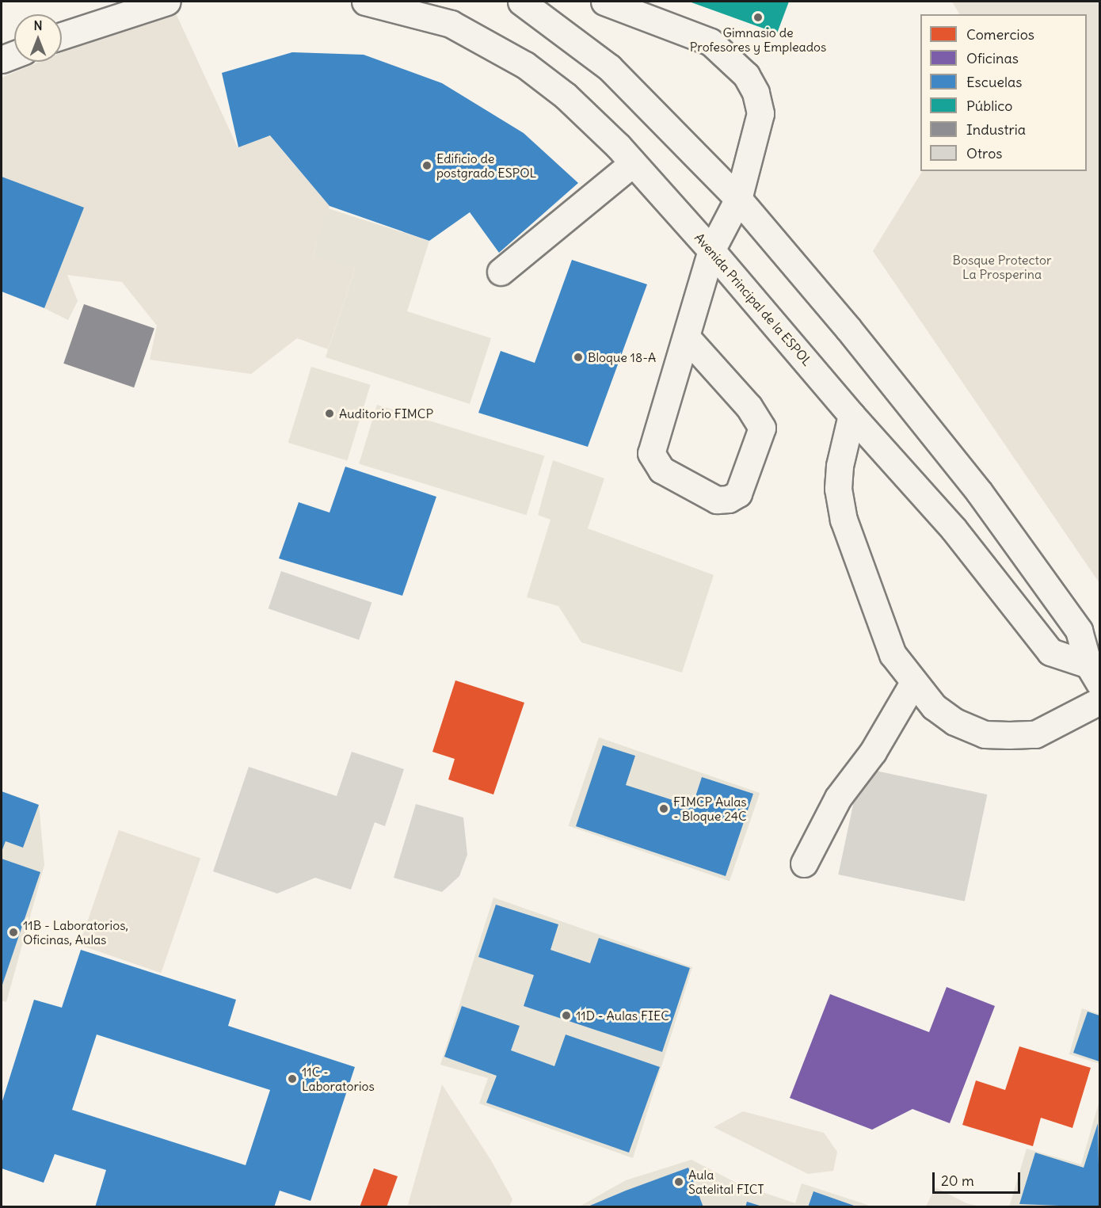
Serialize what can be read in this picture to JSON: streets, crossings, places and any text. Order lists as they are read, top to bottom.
{
  "streets": {
    "street": ["Avenida Principal de la ESPOL"]
  },
  "parks": ["Bosque Protector La Prosperina"],
  "places": [
    "Gimnasio de Profesores y Empleados",
    "Edificio de postgrado ESPOL",
    "Bloque 18-A",
    "Auditorio FIMCP",
    "FIMCP Aulas - Bloque 24C",
    "11B - Laboratorios, Oficinas, Aulas",
    "11D - Aulas FIEC",
    "11C - Laboratorios",
    "Aula Satelital FICT"
  ],
  "legend": [
    "Comercios",
    "Oficinas",
    "Escuelas",
    "Público",
    "Industria",
    "Otros"
  ],
  "scale_bar": "20 m",
  "north": "top"
}
